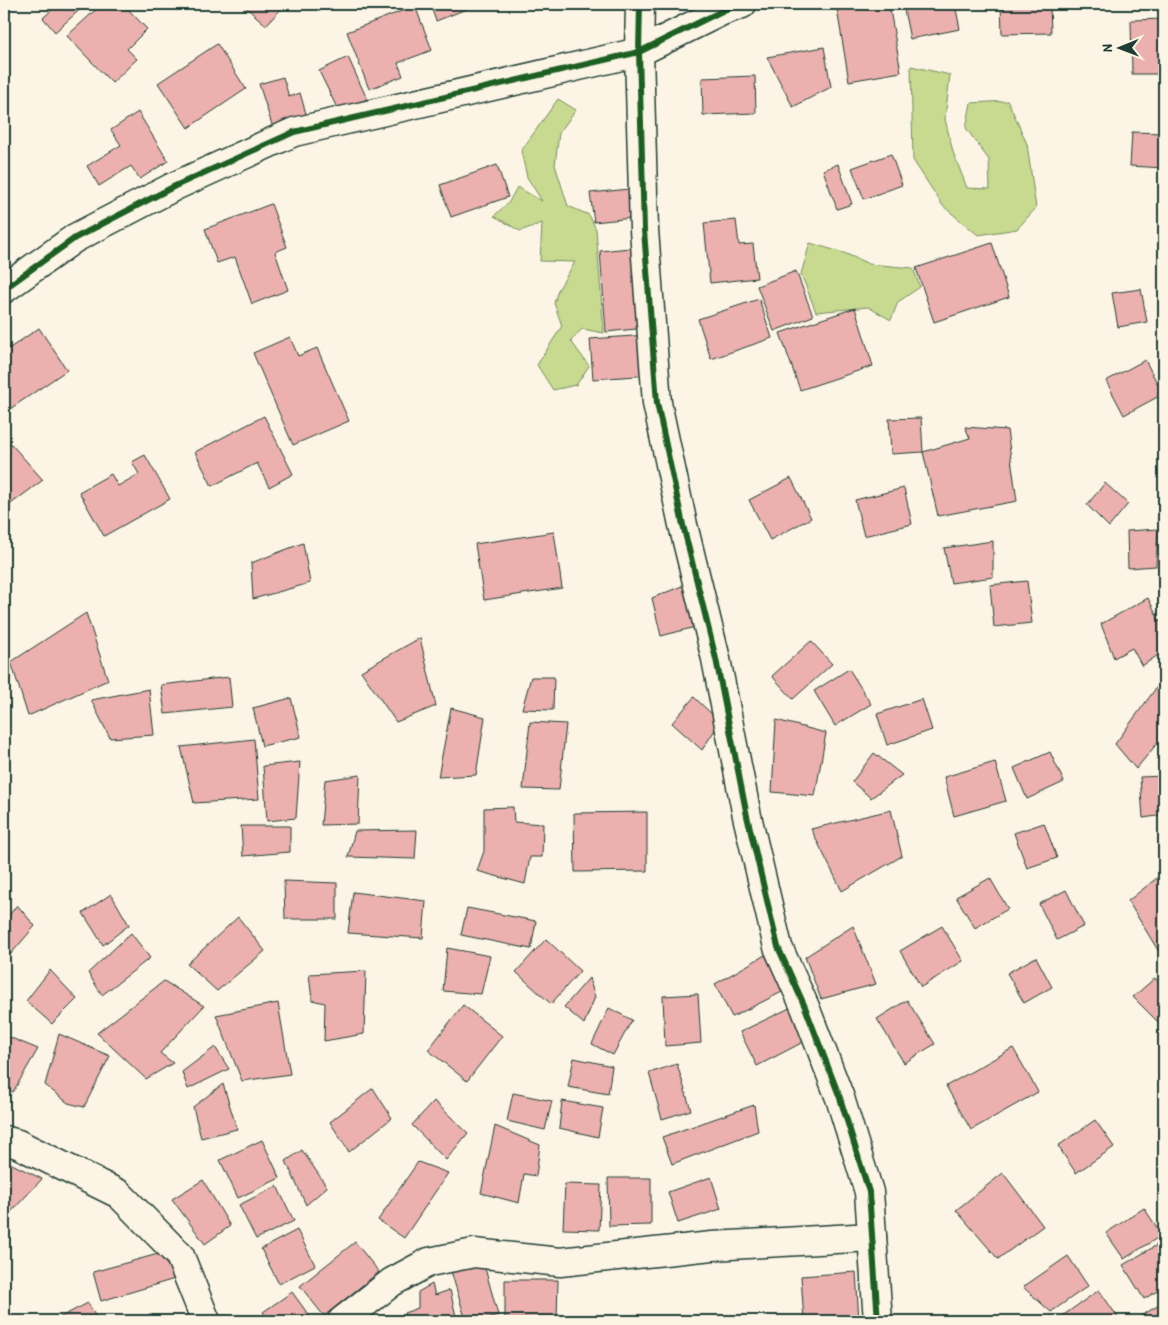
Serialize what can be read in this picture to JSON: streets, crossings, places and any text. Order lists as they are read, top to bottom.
{
  "north": "left"
}
